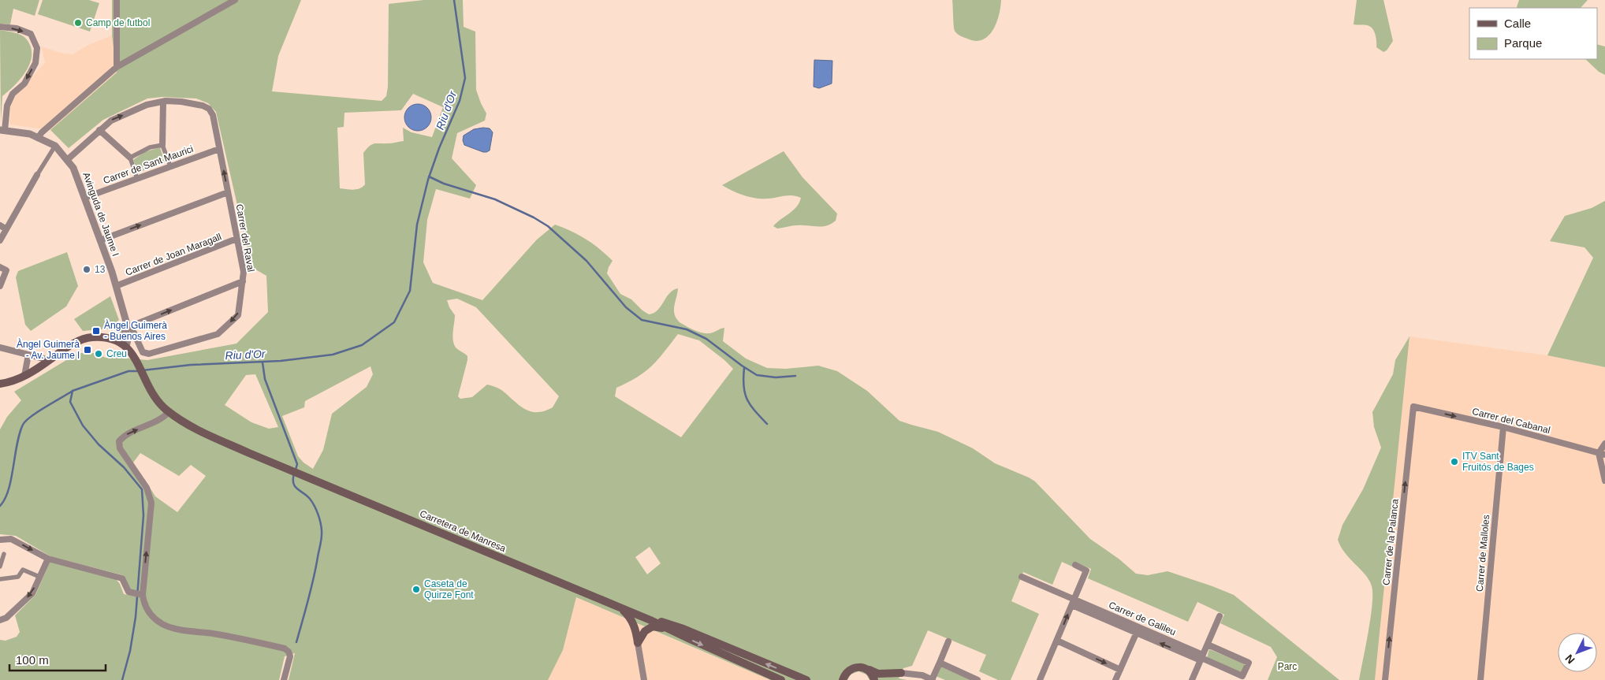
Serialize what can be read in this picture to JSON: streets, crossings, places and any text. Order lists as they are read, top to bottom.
{
  "streets": {
    "main road": ["Carretera de Manresa"],
    "street": [
      "Carrer de Sant Maurici",
      "Avinguda de Jaume I",
      "Carrer del Raval",
      "Carrer de Joan Maragall",
      "Carrer del Cabanal",
      "Carrer de la Palanca",
      "Carrer de Malloles",
      "Carrer de Galileu"
    ]
  },
  "crossings": [
    ["Carrer de Sant Maurici", "Avinguda de Jaume I"],
    ["Carrer de Sant Maurici", "Carrer del Raval"],
    ["Avinguda de Jaume I", "Carrer del Raval"],
    ["Avinguda de Jaume I", "Carrer de Joan Maragall"],
    ["Carrer del Raval", "Carrer de Joan Maragall"],
    ["Carrer del Cabanal", "Carrer de la Palanca"],
    ["Carrer del Cabanal", "Carrer de Malloles"]
  ],
  "one_way": ["Carrer del Cabanal", "Carrer de la Palanca"],
  "water": ["Riu d'Or"],
  "parks": ["Parc"],
  "places": {
    "other": [
      "Camp de futbol",
      "13",
      "Creu",
      "ITV Sant Fruitós de Bages",
      "Caseta de Quirze Font"
    ],
    "transit": ["Àngel Guimerà - Buenos Aires", "Àngel Guimerà - Av. Jaume l"]
  },
  "legend": ["Calle", "Parque"],
  "scale_bar": "100 m",
  "north": "bottom left"
}
